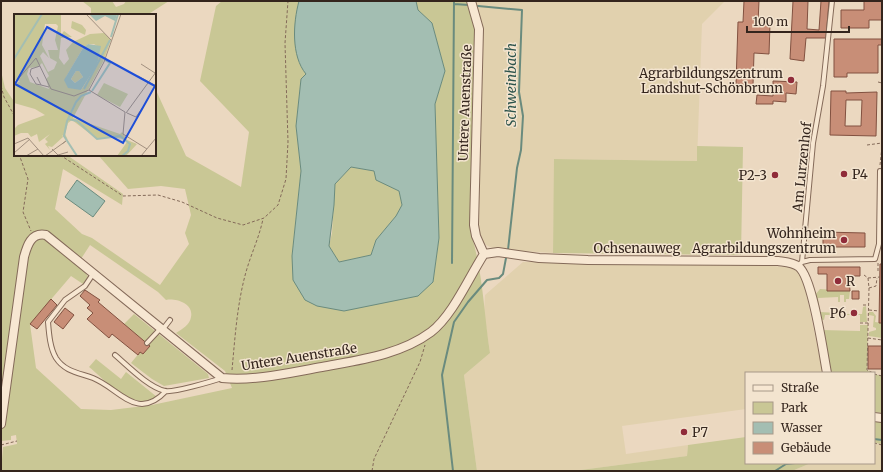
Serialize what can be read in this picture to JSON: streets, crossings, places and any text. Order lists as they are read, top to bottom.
{
  "streets": {
    "street": ["Untere Auenstraße", "Ochsenauweg"],
    "lane": ["Am Lurzenhof"]
  },
  "crossings": [
    ["Untere Auenstraße", "Ochsenauweg"],
    ["Am Lurzenhof", "Ochsenauweg"]
  ],
  "water": ["Schweinbach"],
  "places": [
    "Agrarbildungszentrum Landshut-Schönbrunn",
    "P4",
    "P2-3",
    "Wohnheim Agrarbildungszentrum",
    "R",
    "P6",
    "P7"
  ],
  "legend": [
    "Straße",
    "Park",
    "Wasser",
    "Gebäude"
  ],
  "scale_bar": "100 m"
}
